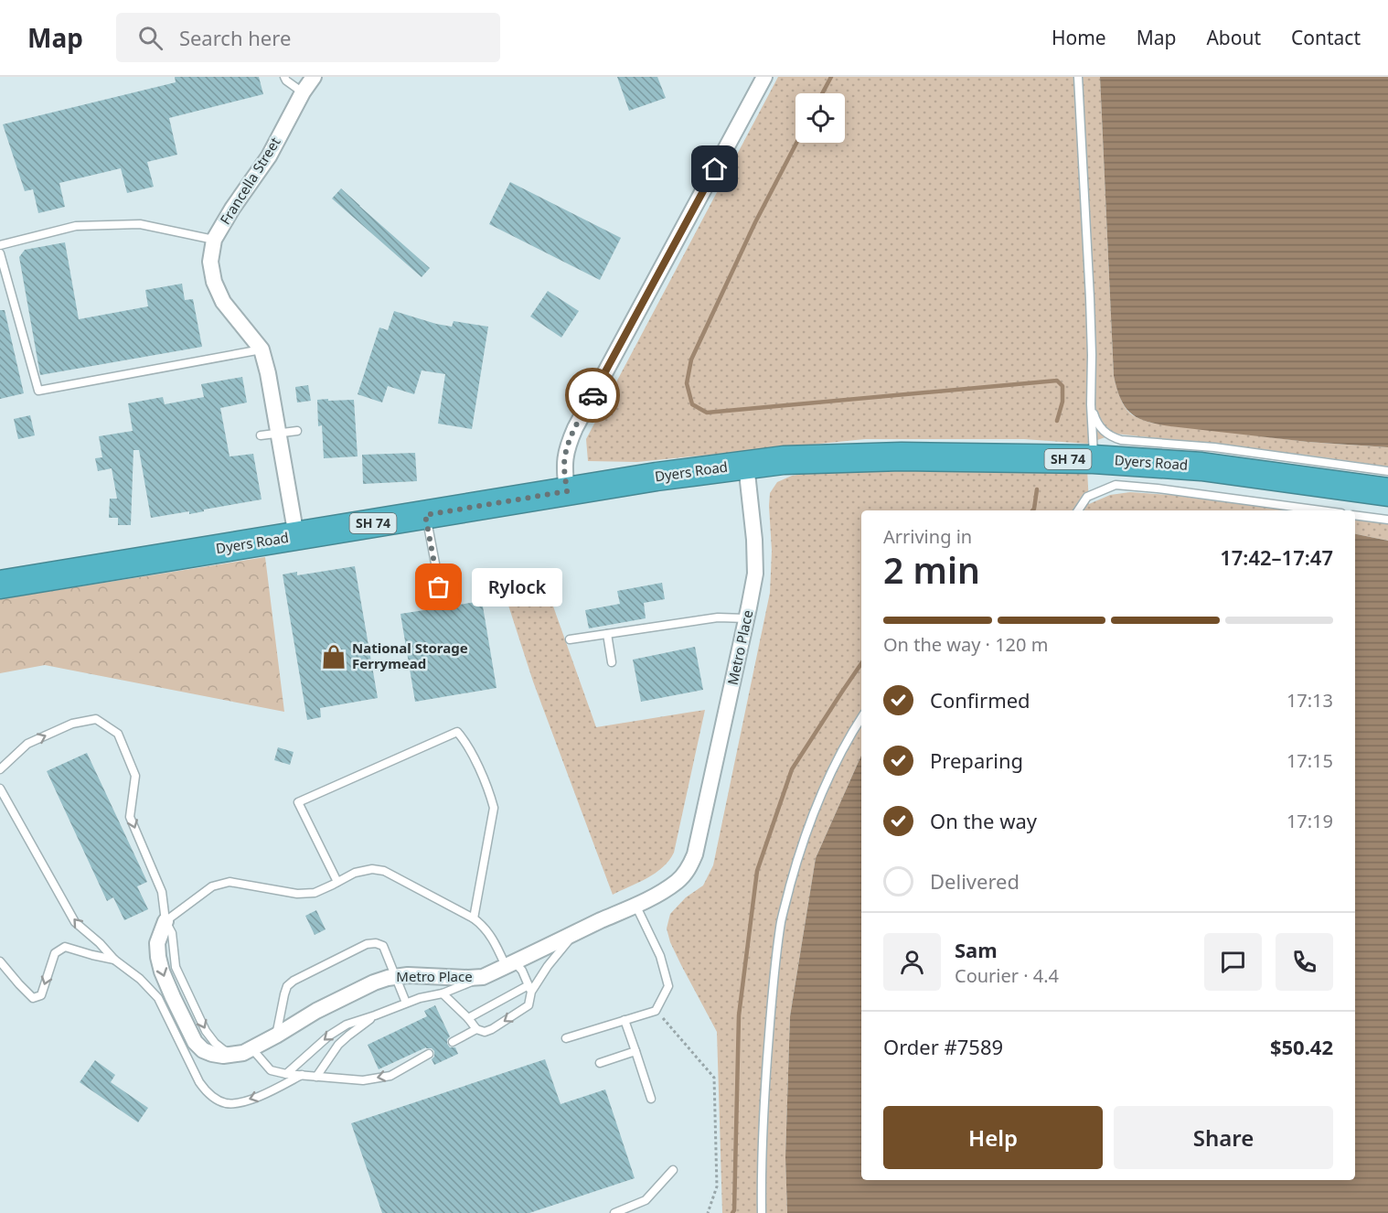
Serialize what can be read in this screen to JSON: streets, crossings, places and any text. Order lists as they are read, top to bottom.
{
  "streets": {
    "highway": ["SH 74", "Dyers Road"],
    "street": ["Francella Street", "Metro Place"]
  },
  "crossings": [
    ["Francella Street", "Dyers Road"],
    ["Dyers Road", "Metro Place"]
  ],
  "places": {
    "other": ["Rylock"],
    "shop": ["National Storage Ferrymead"]
  },
  "page": {
    "header": "Map",
    "search": "Search here",
    "nav": [
      "Home",
      "Map",
      "About",
      "Contact"
    ],
    "heading": ["2 min", "Arriving in", "17:42–17:47"],
    "panel": [
      "Sam",
      "Courier · 4.4",
      "Order #7589",
      "$50.42"
    ],
    "bubble": "Rylock",
    "bar": "On the way · 120 m",
    "list": [
      ["Confirmed", "17:13"],
      ["Preparing", "17:15"],
      ["On the way", "17:19"],
      "Delivered"
    ],
    "buttons": ["Help", "Share"]
  }
}
